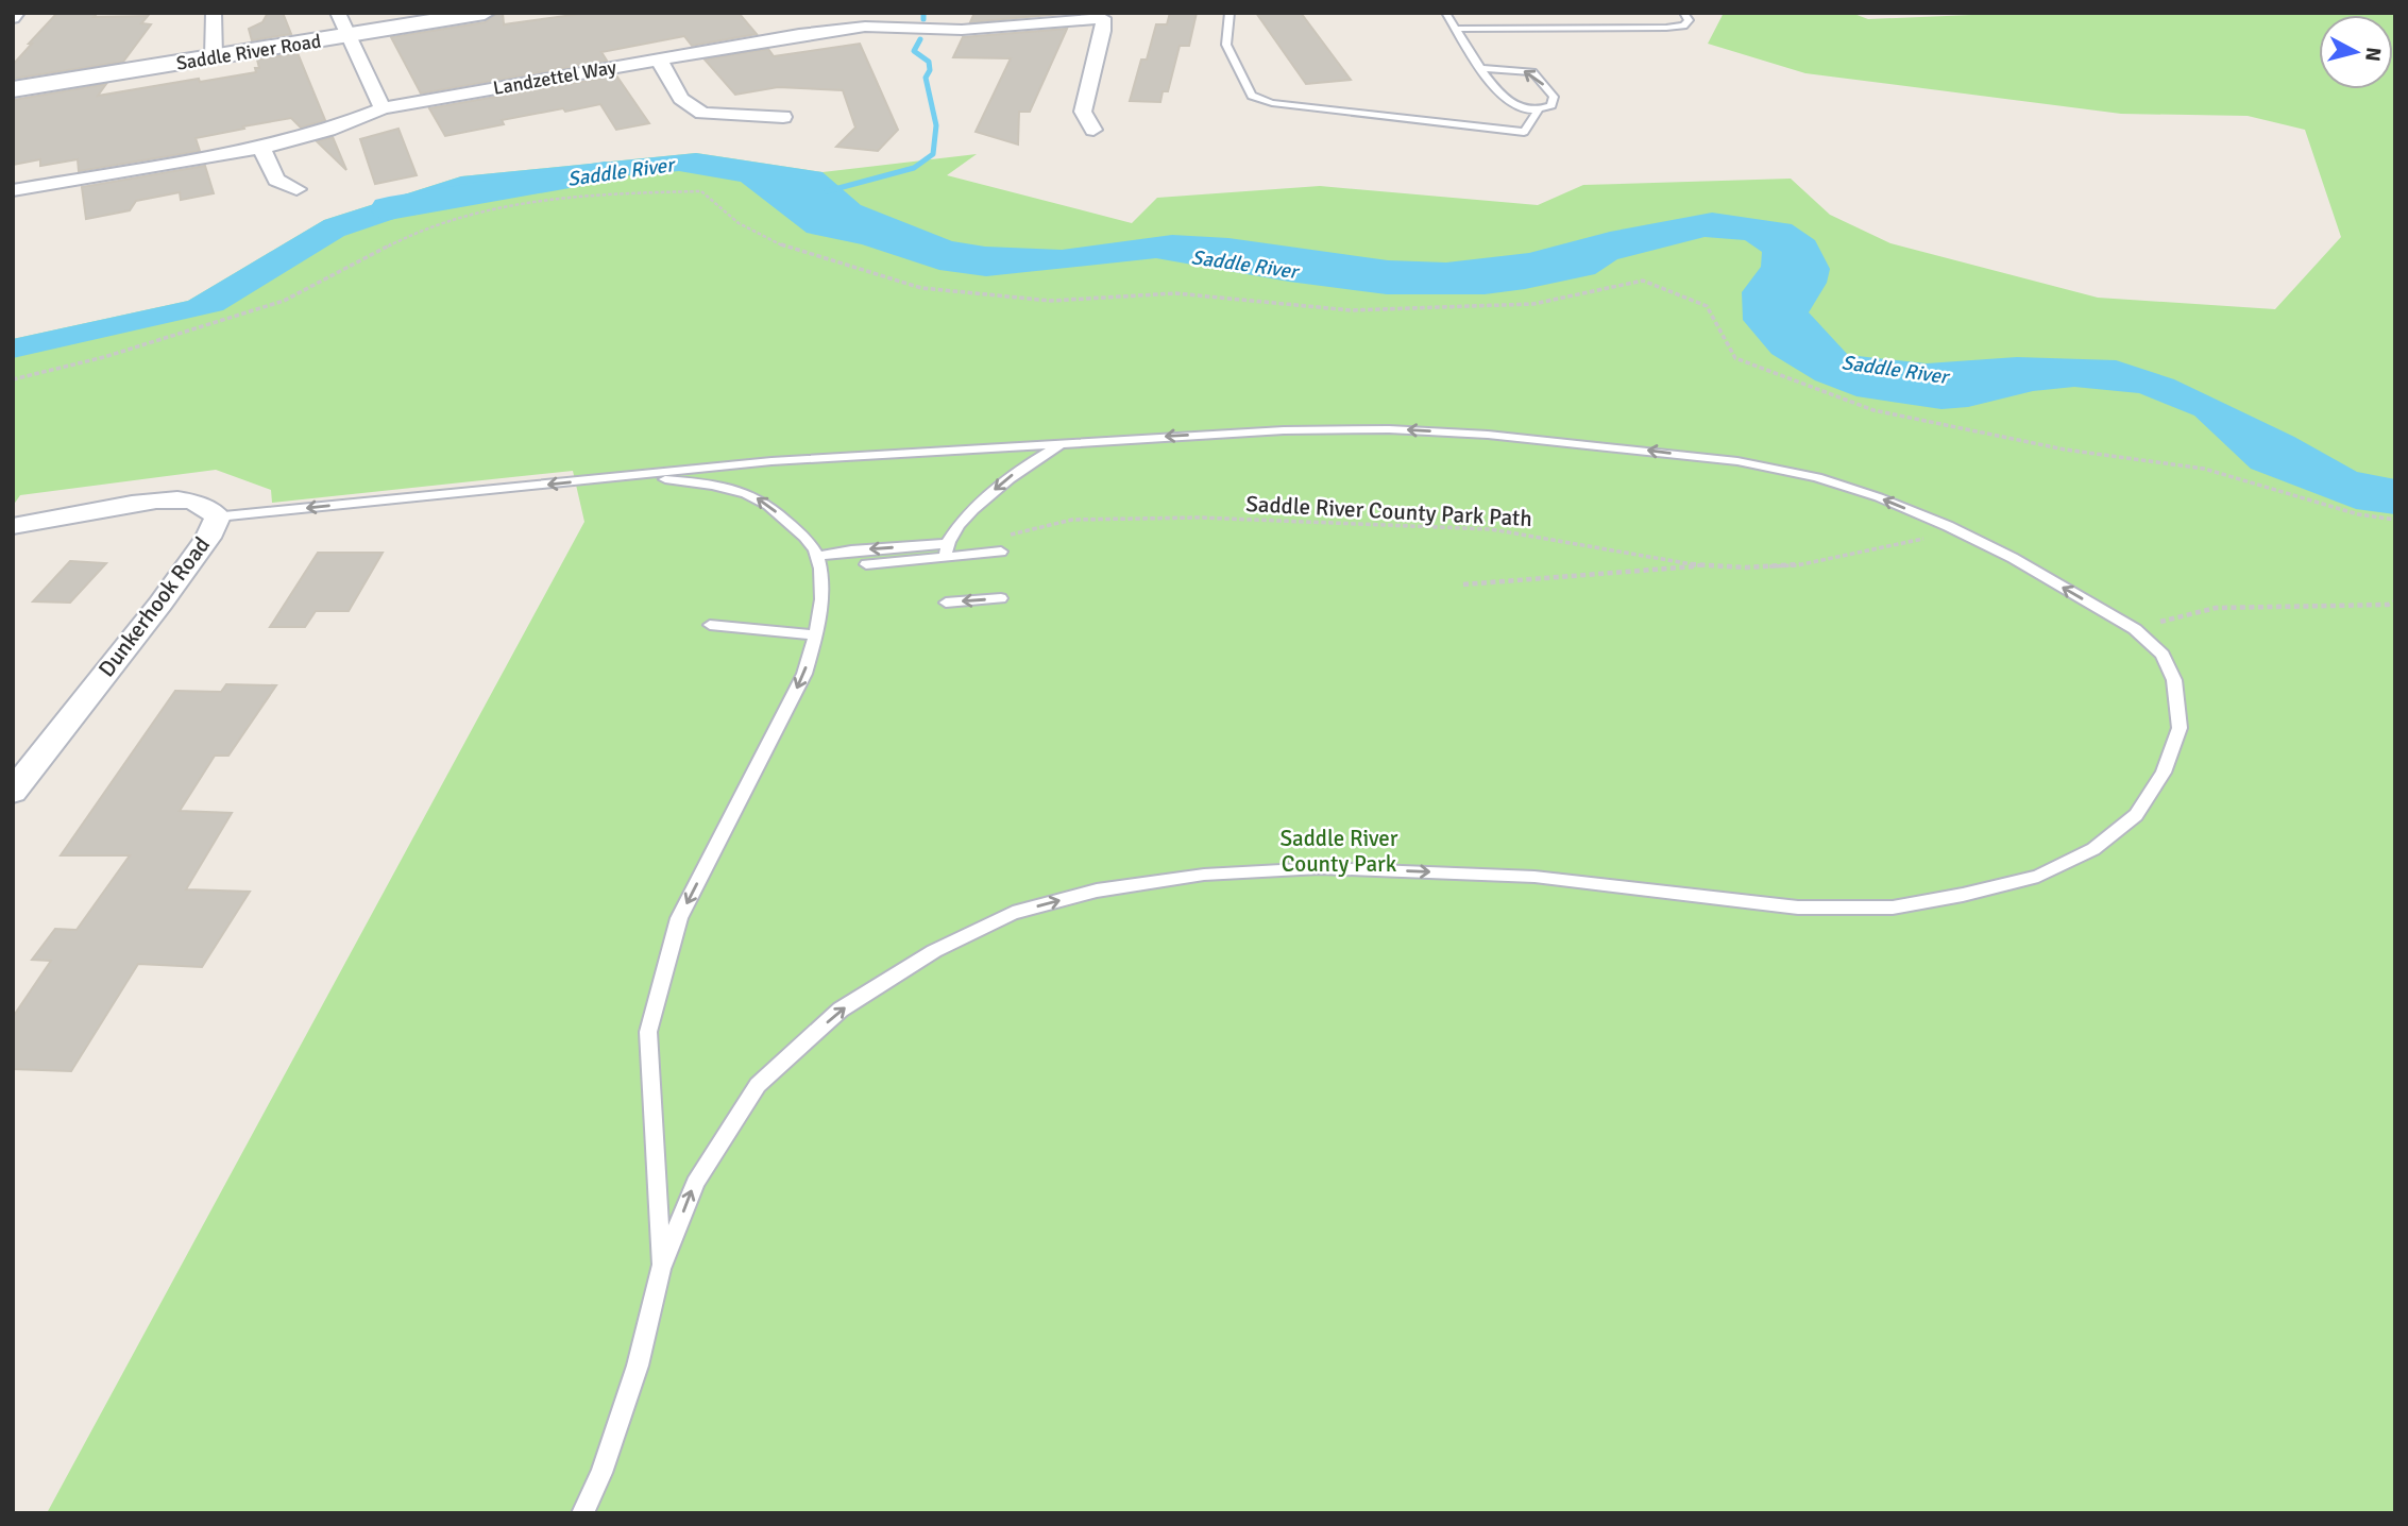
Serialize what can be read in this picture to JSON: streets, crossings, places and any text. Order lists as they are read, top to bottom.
{
  "streets": {
    "main road": ["Saddle River Road"],
    "street": ["Landzettel Way", "Dunkerhook Road"],
    "path": ["Saddle River County Park Path"]
  },
  "water": ["Saddle River"],
  "parks": ["Saddle River County Park"],
  "north": "right"
}
